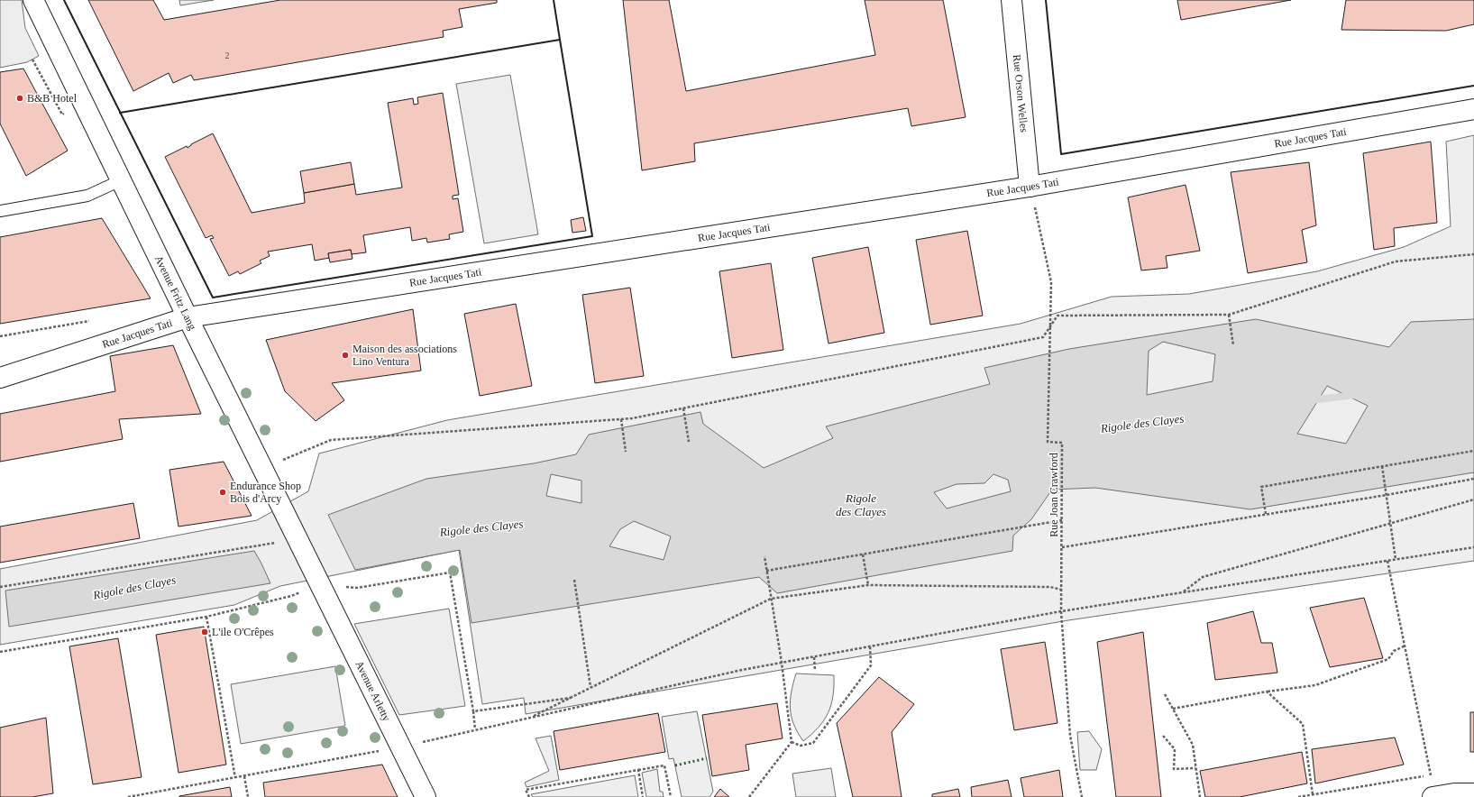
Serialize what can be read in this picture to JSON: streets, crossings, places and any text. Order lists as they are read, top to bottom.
{
  "streets": {
    "street": [
      "Rue Orson Welles",
      "Rue Jacques Tati",
      "Avenue Fritz Lang",
      "Avenue Arletty"
    ],
    "path": ["Rue Joan Crawford"]
  },
  "crossings": [
    ["Rue Orson Welles", "Rue Jacques Tati"],
    ["Rue Orson Welles", "Rue Joan Crawford"],
    ["Rue Jacques Tati", "Avenue Fritz Lang"],
    ["Rue Jacques Tati", "Rue Joan Crawford"],
    ["Avenue Fritz Lang", "Avenue Arletty"]
  ],
  "water": ["Rigole des Clayes"],
  "places": [
    "B&B Hotel",
    "Maison des associations Lino Ventura",
    "Endurance Shop Bois d'Arcy",
    "L'ile O'Crêpes"
  ],
  "house_numbers": ["2"]
}
